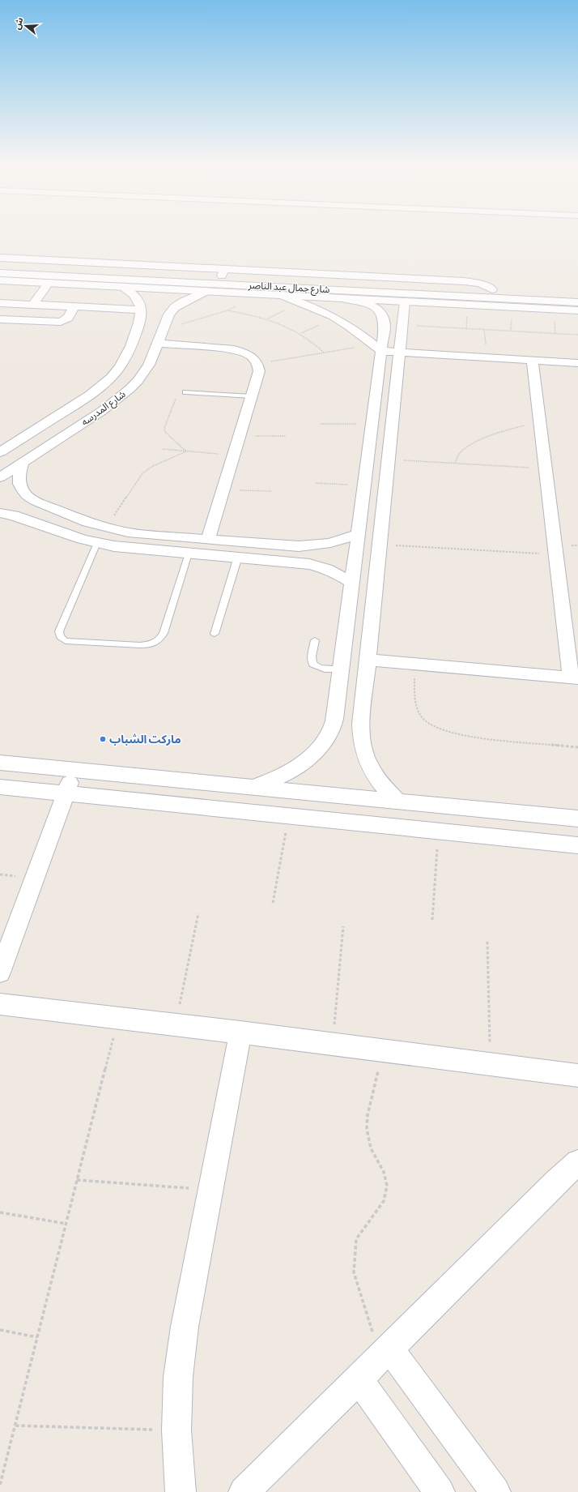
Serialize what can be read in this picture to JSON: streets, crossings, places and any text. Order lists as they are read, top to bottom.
{
  "streets": {
    "street": ["شارع جمال عبد الناصر", "شارع المدرسه"]
  },
  "places": ["ماركت الشباب"],
  "north": "left"
}
